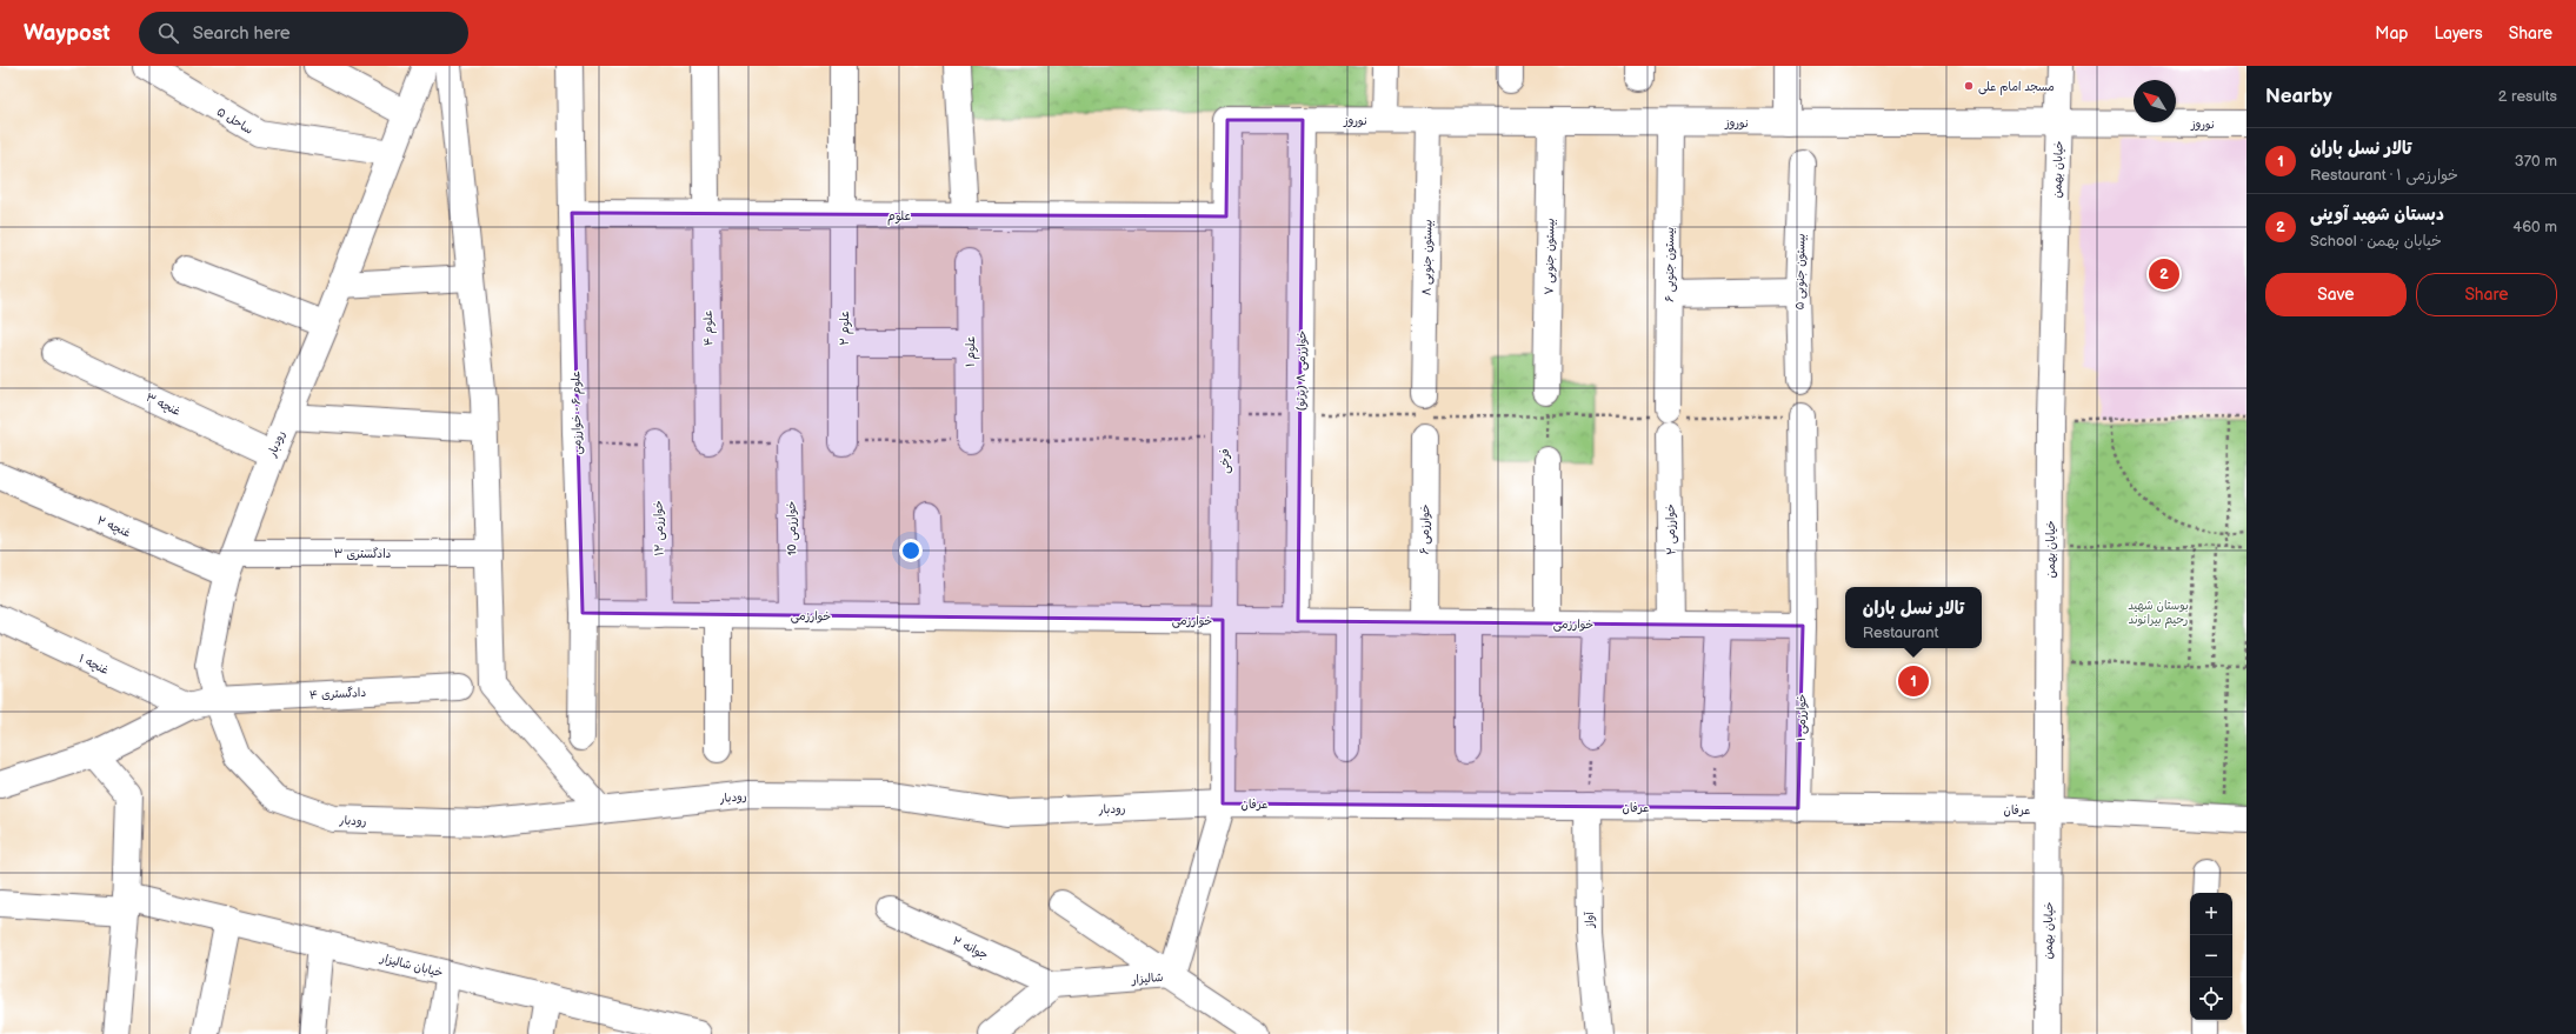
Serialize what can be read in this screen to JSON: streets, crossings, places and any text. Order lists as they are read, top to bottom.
{
  "streets": {
    "street": [
      "ساحل ۵",
      "نوروز",
      "خیابان بهمن",
      "علوم",
      "بیستون جنوبی ۷",
      "بیستون جنوبی ۸",
      "بیستون جنوبی ۶",
      "بیستون جنوبی ۵",
      "علوم ۴",
      "علوم ۲",
      "علوم ۱",
      "خوارزمی ۸ (پرتو)",
      "غنچه ۳",
      "علوم ۶ - خوارزمی",
      "رودبار",
      "فرخی",
      "غنچه ۲",
      "خوارزمی ۱۲",
      "خوارزمی 10",
      "خوارزمی ۶",
      "خوارزمی ۲",
      "دادگستری ۳",
      "خوارزمی",
      "غنچه ۱",
      "دادگستری ۴",
      "خوارزمی ۱",
      "عرفان",
      "آواز",
      "جوانه ۲",
      "خیابان شالیزار",
      "شالیزار"
    ]
  },
  "crossings": [
    ["ساحل ۵", "رودبار"],
    ["نوروز", "خیابان بهمن"],
    ["نوروز", "بیستون جنوبی ۷"],
    ["نوروز", "بیستون جنوبی ۸"],
    ["نوروز", "بیستون جنوبی ۶"],
    ["نوروز", "خوارزمی ۸ (پرتو)"],
    ["نوروز", "فرخی"],
    ["خیابان بهمن", "عرفان"],
    ["علوم", "علوم ۴"],
    ["علوم", "علوم ۲"],
    ["علوم", "علوم ۶ - خوارزمی"],
    ["علوم", "فرخی"],
    ["بیستون جنوبی ۶", "خوارزمی ۲"],
    ["خوارزمی ۸ (پرتو)", "خوارزمی"],
    ["غنچه ۳", "رودبار"],
    ["علوم ۶ - خوارزمی", "خوارزمی"],
    ["رودبار", "فرخی"],
    ["رودبار", "غنچه ۲"],
    ["رودبار", "دادگستری ۳"],
    ["رودبار", "دادگستری ۴"],
    ["رودبار", "عرفان"],
    ["رودبار", "شالیزار"],
    ["فرخی", "خوارزمی"],
    ["فرخی", "عرفان"],
    ["فرخی", "شالیزار"],
    ["غنچه ۲", "دادگستری ۳"],
    ["خوارزمی ۱۲", "خوارزمی"],
    ["خوارزمی 10", "خوارزمی"],
    ["خوارزمی ۶", "خوارزمی"],
    ["خوارزمی ۲", "خوارزمی"],
    ["خوارزمی", "خوارزمی ۱"],
    ["غنچه ۱", "دادگستری ۴"],
    ["خوارزمی ۱", "عرفان"],
    ["عرفان", "آواز"],
    ["عرفان", "شالیزار"],
    ["جوانه ۲", "شالیزار"]
  ],
  "parks": ["بوستان شهید رحیم بیرانوند"],
  "places": ["مسجد امام علی"],
  "north": "top left",
  "page": {
    "header": "Waypost",
    "search": "Search here",
    "nav": ["Map", "Layers", "Share"],
    "heading": ["Nearby", "2 results"],
    "list": [
      {
        "mark": "1",
        "name": "تالار نسل باران",
        "note": "Restaurant · خوارزمی ۱",
        "value": "370 m"
      },
      {
        "mark": "2",
        "name": "دبستان شهید آوینی",
        "note": "School · خیابان بهمن",
        "value": "460 m"
      }
    ],
    "pins": ["2", "1"],
    "buttons": ["Save", "Share"],
    "popup": ["تالار نسل باران", "Restaurant"],
    "map_buttons": ["+", "−"]
  }
}
